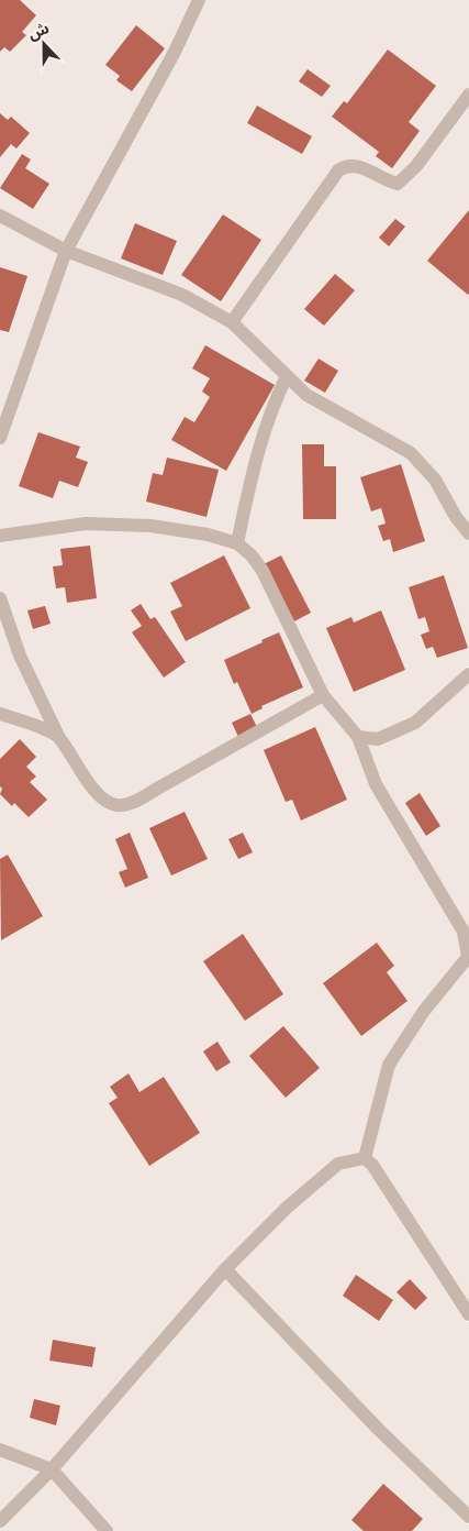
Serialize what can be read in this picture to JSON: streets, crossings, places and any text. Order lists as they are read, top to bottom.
{
  "north": "top"
}
